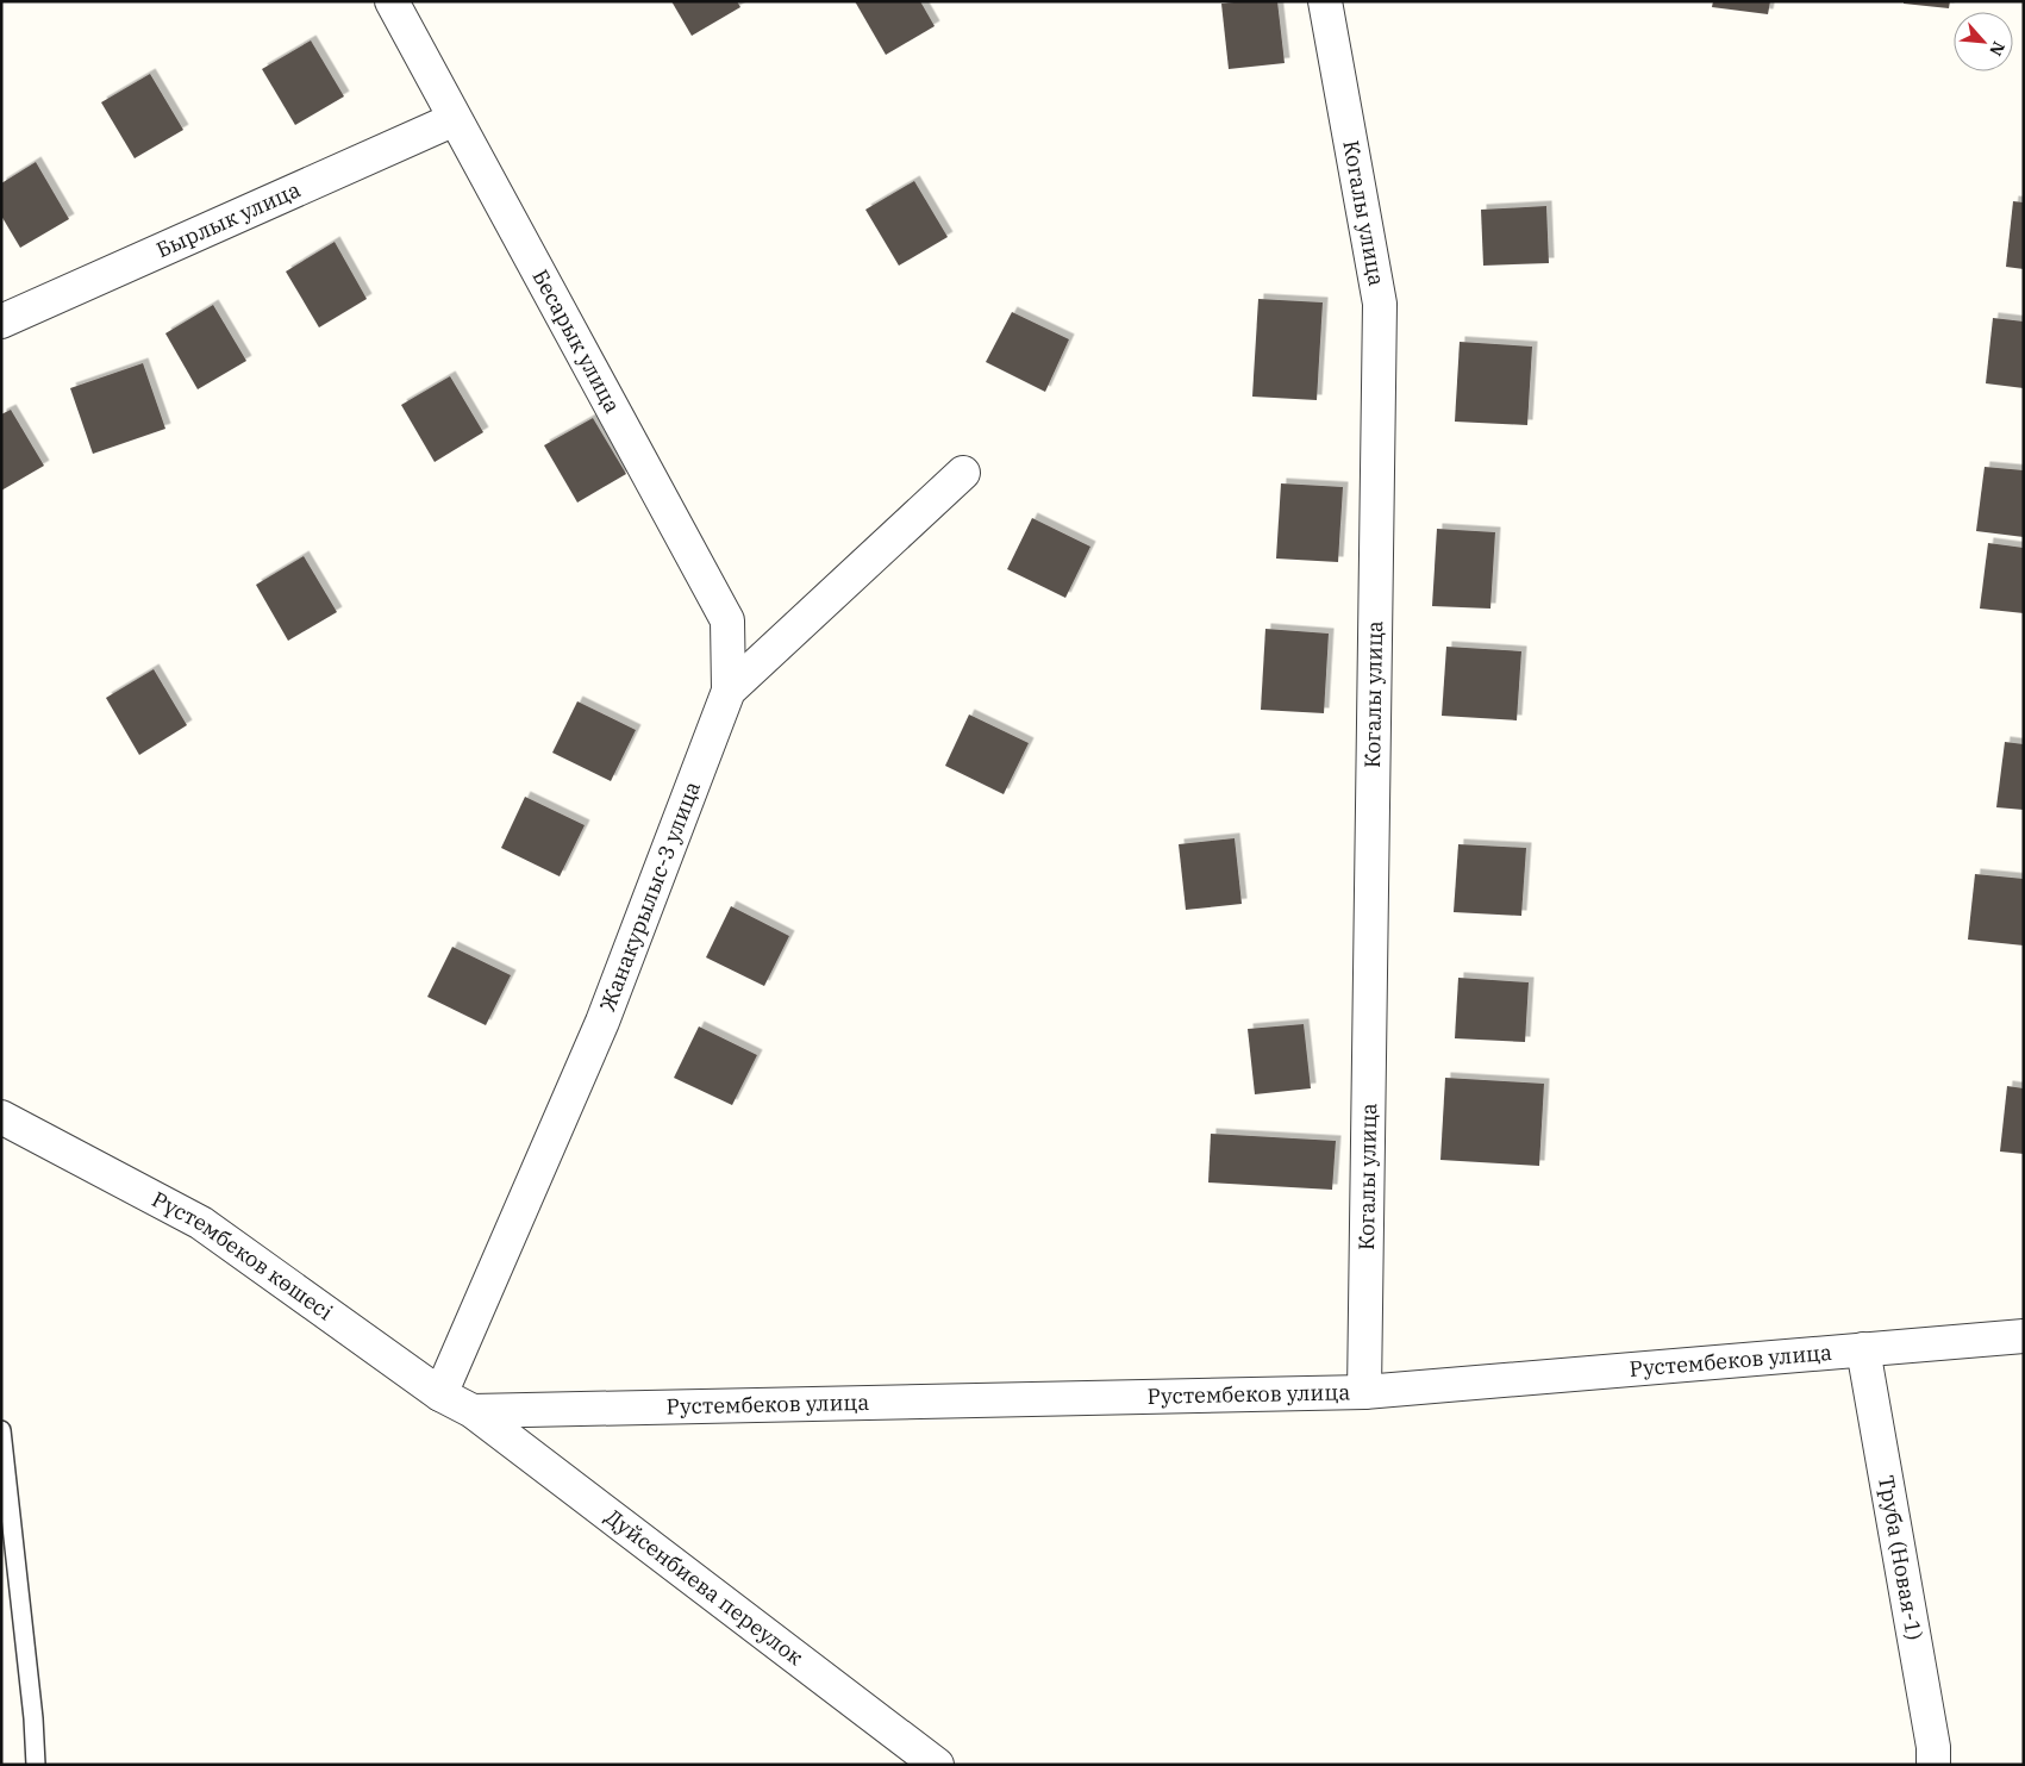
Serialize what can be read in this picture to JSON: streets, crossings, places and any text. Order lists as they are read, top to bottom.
{
  "streets": {
    "street": [
      "Когалы улица",
      "Бырлык улица",
      "Бесарык улица",
      "Жанакурылыс-3 улица",
      "Рүстембеков көшесі",
      "Рустембеков улица",
      "Труба (Новая-1)",
      "Дуйсенбиева переулок"
    ]
  },
  "crossings": [
    ["Когалы улица", "Рустембеков улица"],
    ["Бырлык улица", "Бесарык улица"],
    ["Бесарык улица", "Жанакурылыс-3 улица"],
    ["Жанакурылыс-3 улица", "Рүстембеков көшесі"],
    ["Рүстембеков көшесі", "Рустембеков улица"],
    ["Рүстембеков көшесі", "Дуйсенбиева переулок"],
    ["Рустембеков улица", "Труба (Новая-1)"],
    ["Рустембеков улица", "Дуйсенбиева переулок"]
  ],
  "north": "bottom right"
}
